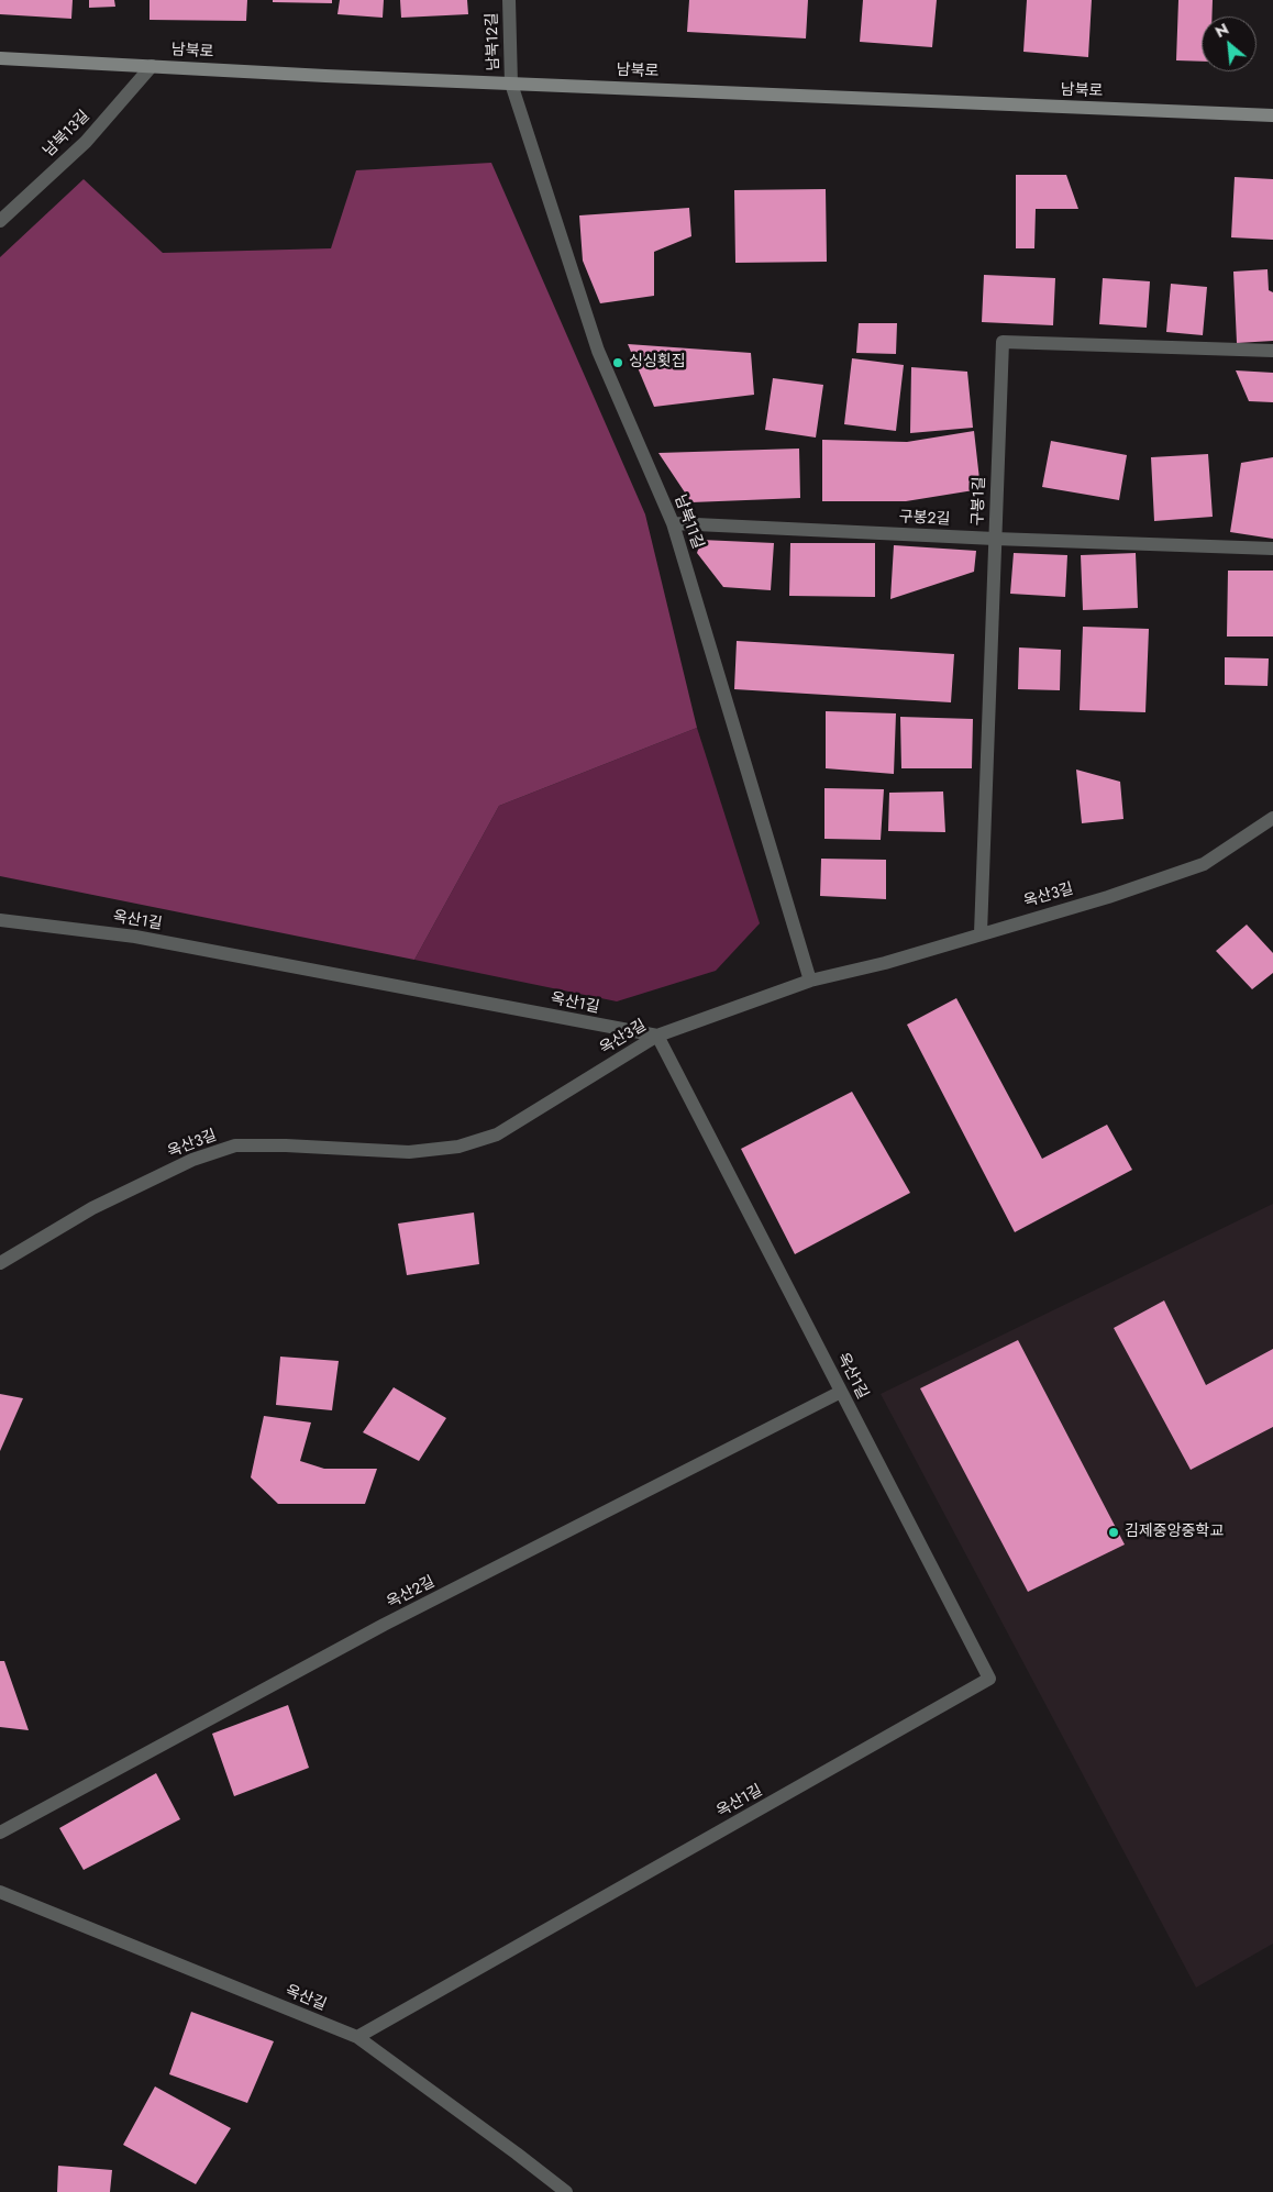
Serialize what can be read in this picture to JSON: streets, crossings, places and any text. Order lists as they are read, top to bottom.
{
  "streets": {
    "main road": ["남북로"],
    "street": [
      "남북12길",
      "남북13길",
      "구봉1길",
      "구봉2길",
      "남북11길",
      "옥산3길",
      "옥산1길",
      "옥산2길",
      "옥산길"
    ]
  },
  "crossings": [
    ["남북12길", "남북로"],
    ["남북12길", "남북11길"],
    ["남북로", "남북13길"],
    ["남북로", "남북11길"],
    ["구봉1길", "구봉2길"],
    ["구봉1길", "옥산3길"],
    ["구봉2길", "남북11길"],
    ["남북11길", "옥산3길"],
    ["옥산3길", "옥산1길"],
    ["옥산1길", "옥산2길"],
    ["옥산1길", "옥산길"]
  ],
  "places": ["싱싱횟집", "김제중앙중학교"],
  "north": "top left"
}
